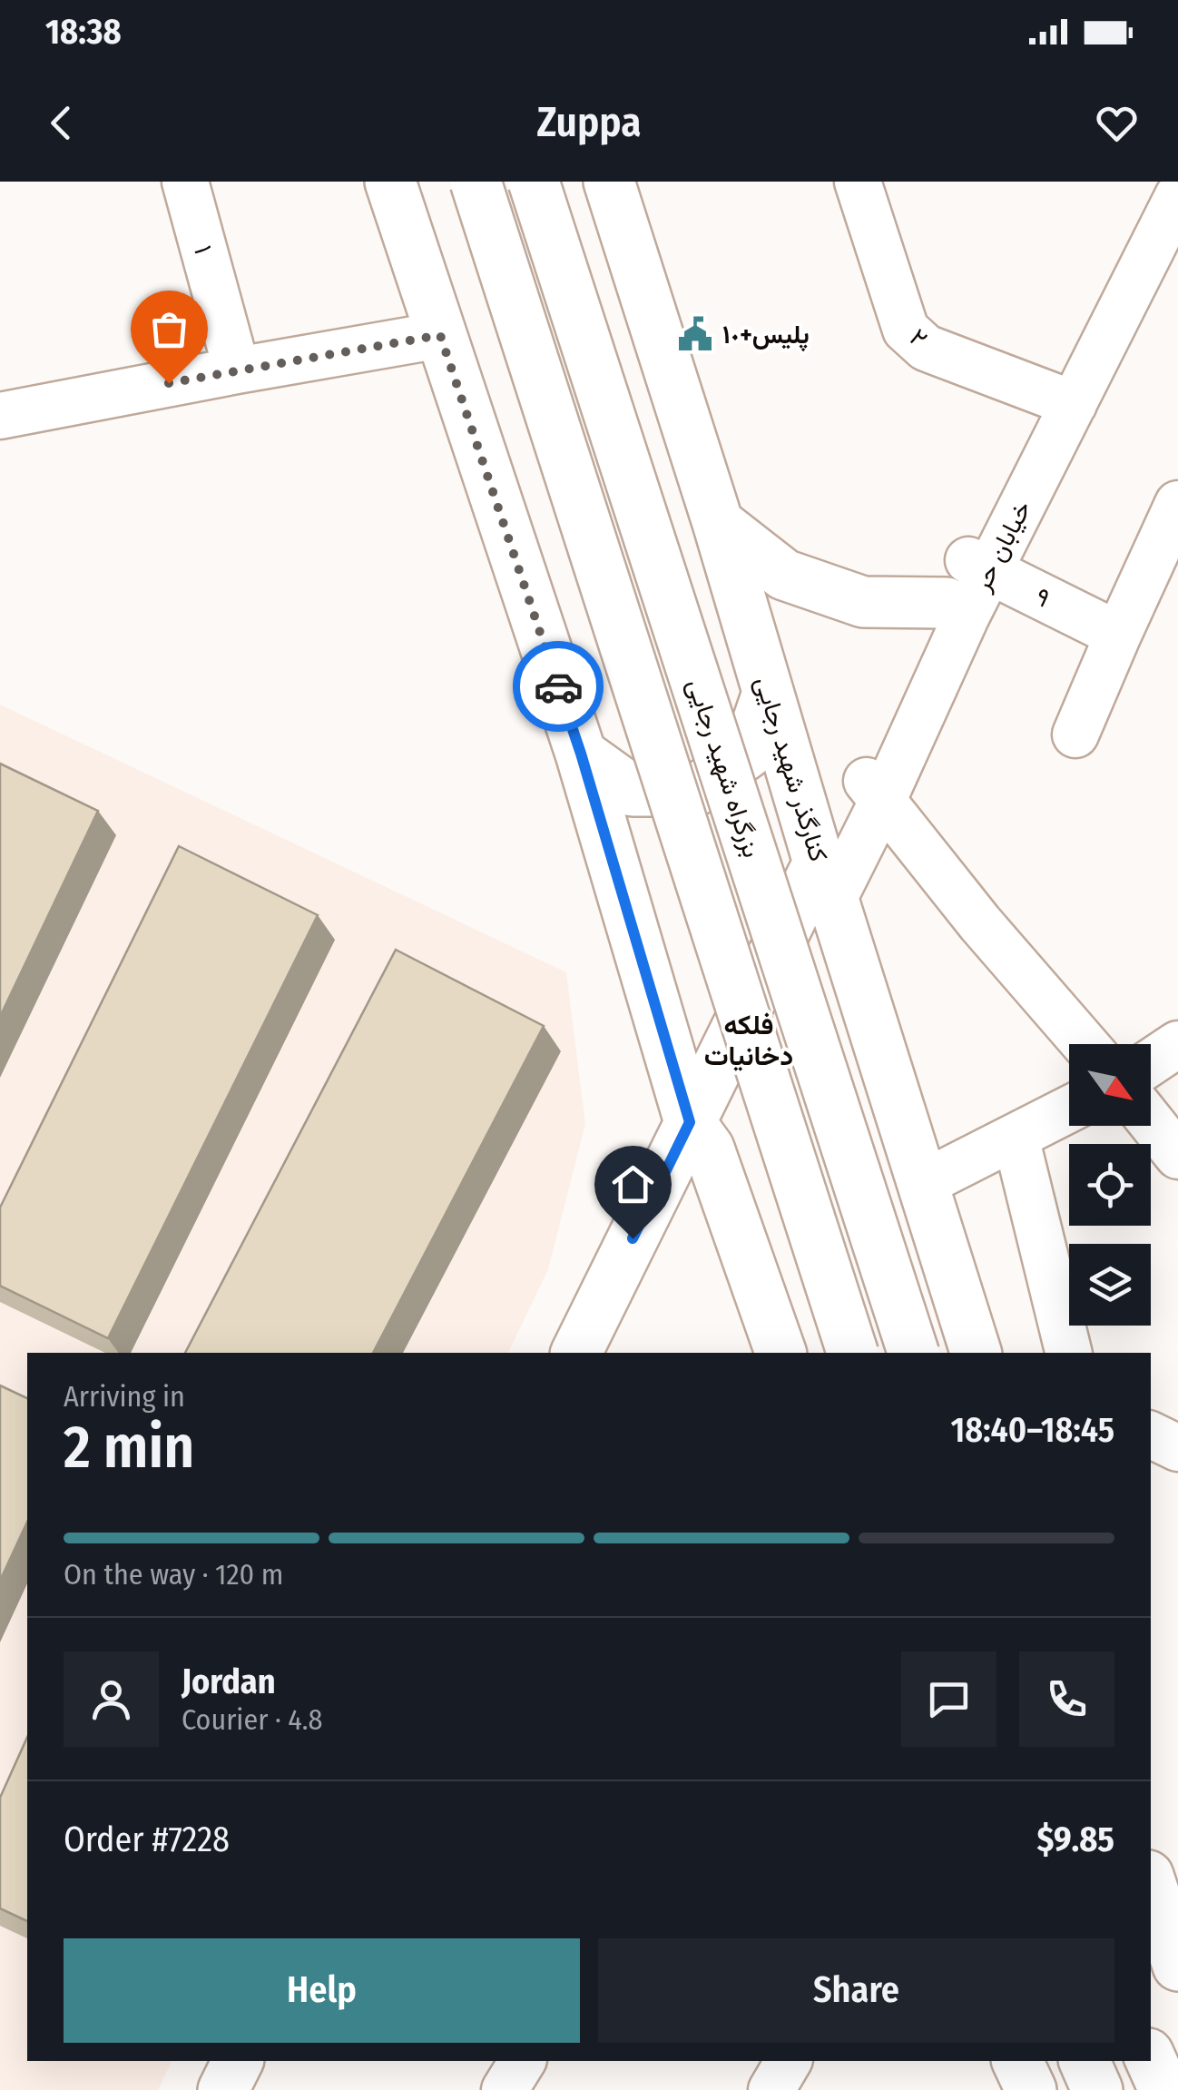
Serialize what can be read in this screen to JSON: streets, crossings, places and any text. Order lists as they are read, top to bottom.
{
  "streets": {
    "main road": ["بزرگراه شهید رجایی", "کنارگذر شهید رجایی"],
    "street": [
      "۱",
      "۲",
      "خیابان حر",
      "۹"
    ]
  },
  "crossings": [
    ["۲", "خیابان حر"],
    ["خیابان حر", "۹"],
    ["خیابان حر", "کنارگذر شهید رجایی"]
  ],
  "districts": ["فلکه دخانیات"],
  "places": {
    "public building": ["پلیس+١٠"]
  },
  "north": "bottom right",
  "page": {
    "status": "18:38",
    "header": "Zuppa",
    "heading": ["2 min", "Arriving in", "18:40–18:45"],
    "panel": [
      "Jordan",
      "Courier · 4.8",
      "Order #7228",
      "$9.85"
    ],
    "bar": "On the way · 120 m",
    "buttons": ["Help", "Share"]
  }
}
